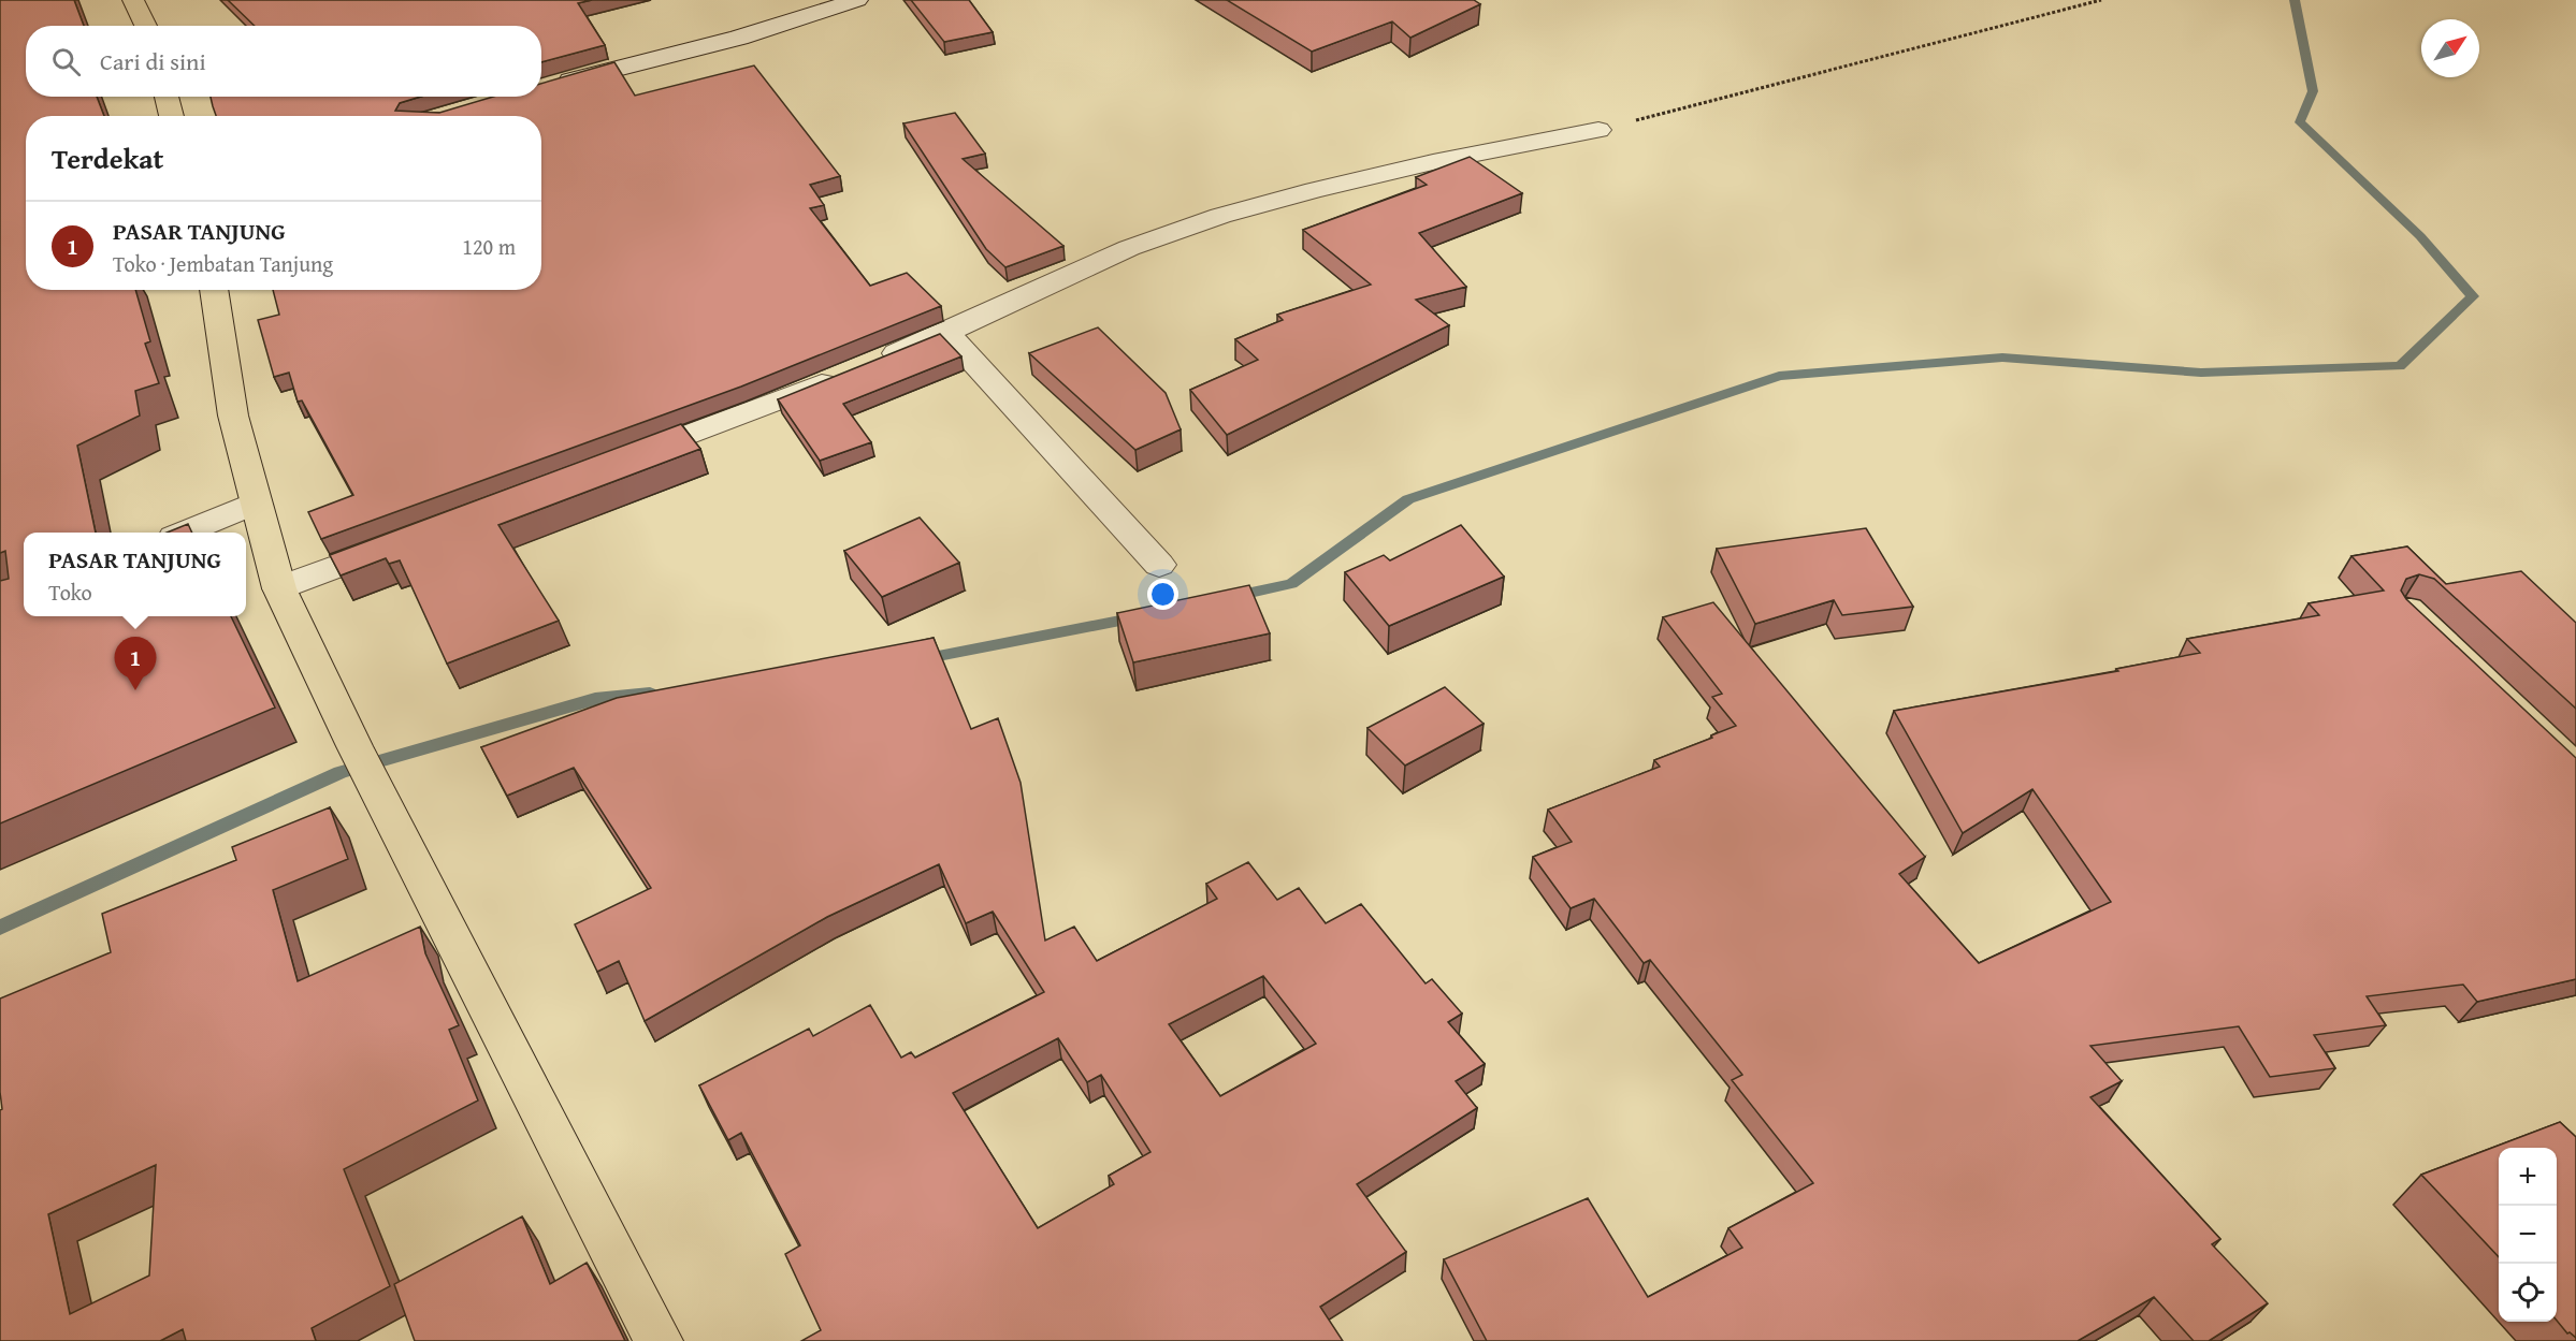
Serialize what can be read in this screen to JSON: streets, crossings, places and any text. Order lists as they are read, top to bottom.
{
  "north": "top right",
  "page": {
    "search": "Cari di sini",
    "heading": "Terdekat",
    "list": [
      {
        "mark": "1",
        "name": "PASAR TANJUNG",
        "note": "Toko · Jembatan Tanjung",
        "value": "120 m"
      }
    ],
    "popup": ["PASAR TANJUNG", "Toko"],
    "pins": "1",
    "map_buttons": ["+", "−"]
  }
}
